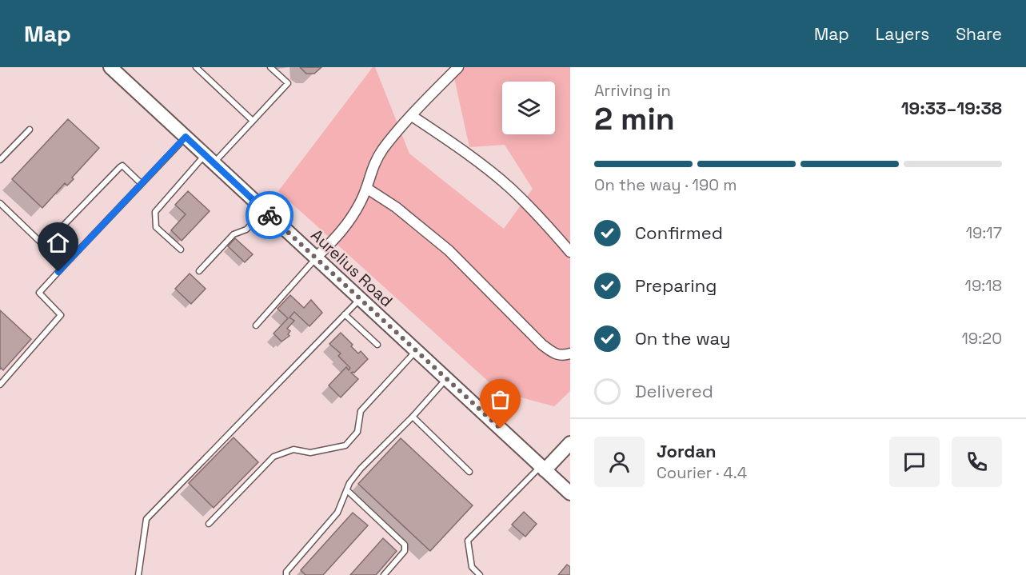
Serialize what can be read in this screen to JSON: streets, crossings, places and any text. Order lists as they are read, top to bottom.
{
  "streets": {
    "street": ["Aurelius Road"]
  },
  "page": {
    "header": "Map",
    "nav": ["Map", "Layers", "Share"],
    "heading": ["2 min", "Arriving in", "19:33–19:38"],
    "panel": ["Jordan", "Courier · 4.4"],
    "bar": "On the way · 190 m",
    "list": [
      ["Confirmed", "19:17"],
      ["Preparing", "19:18"],
      ["On the way", "19:20"],
      "Delivered"
    ]
  }
}
